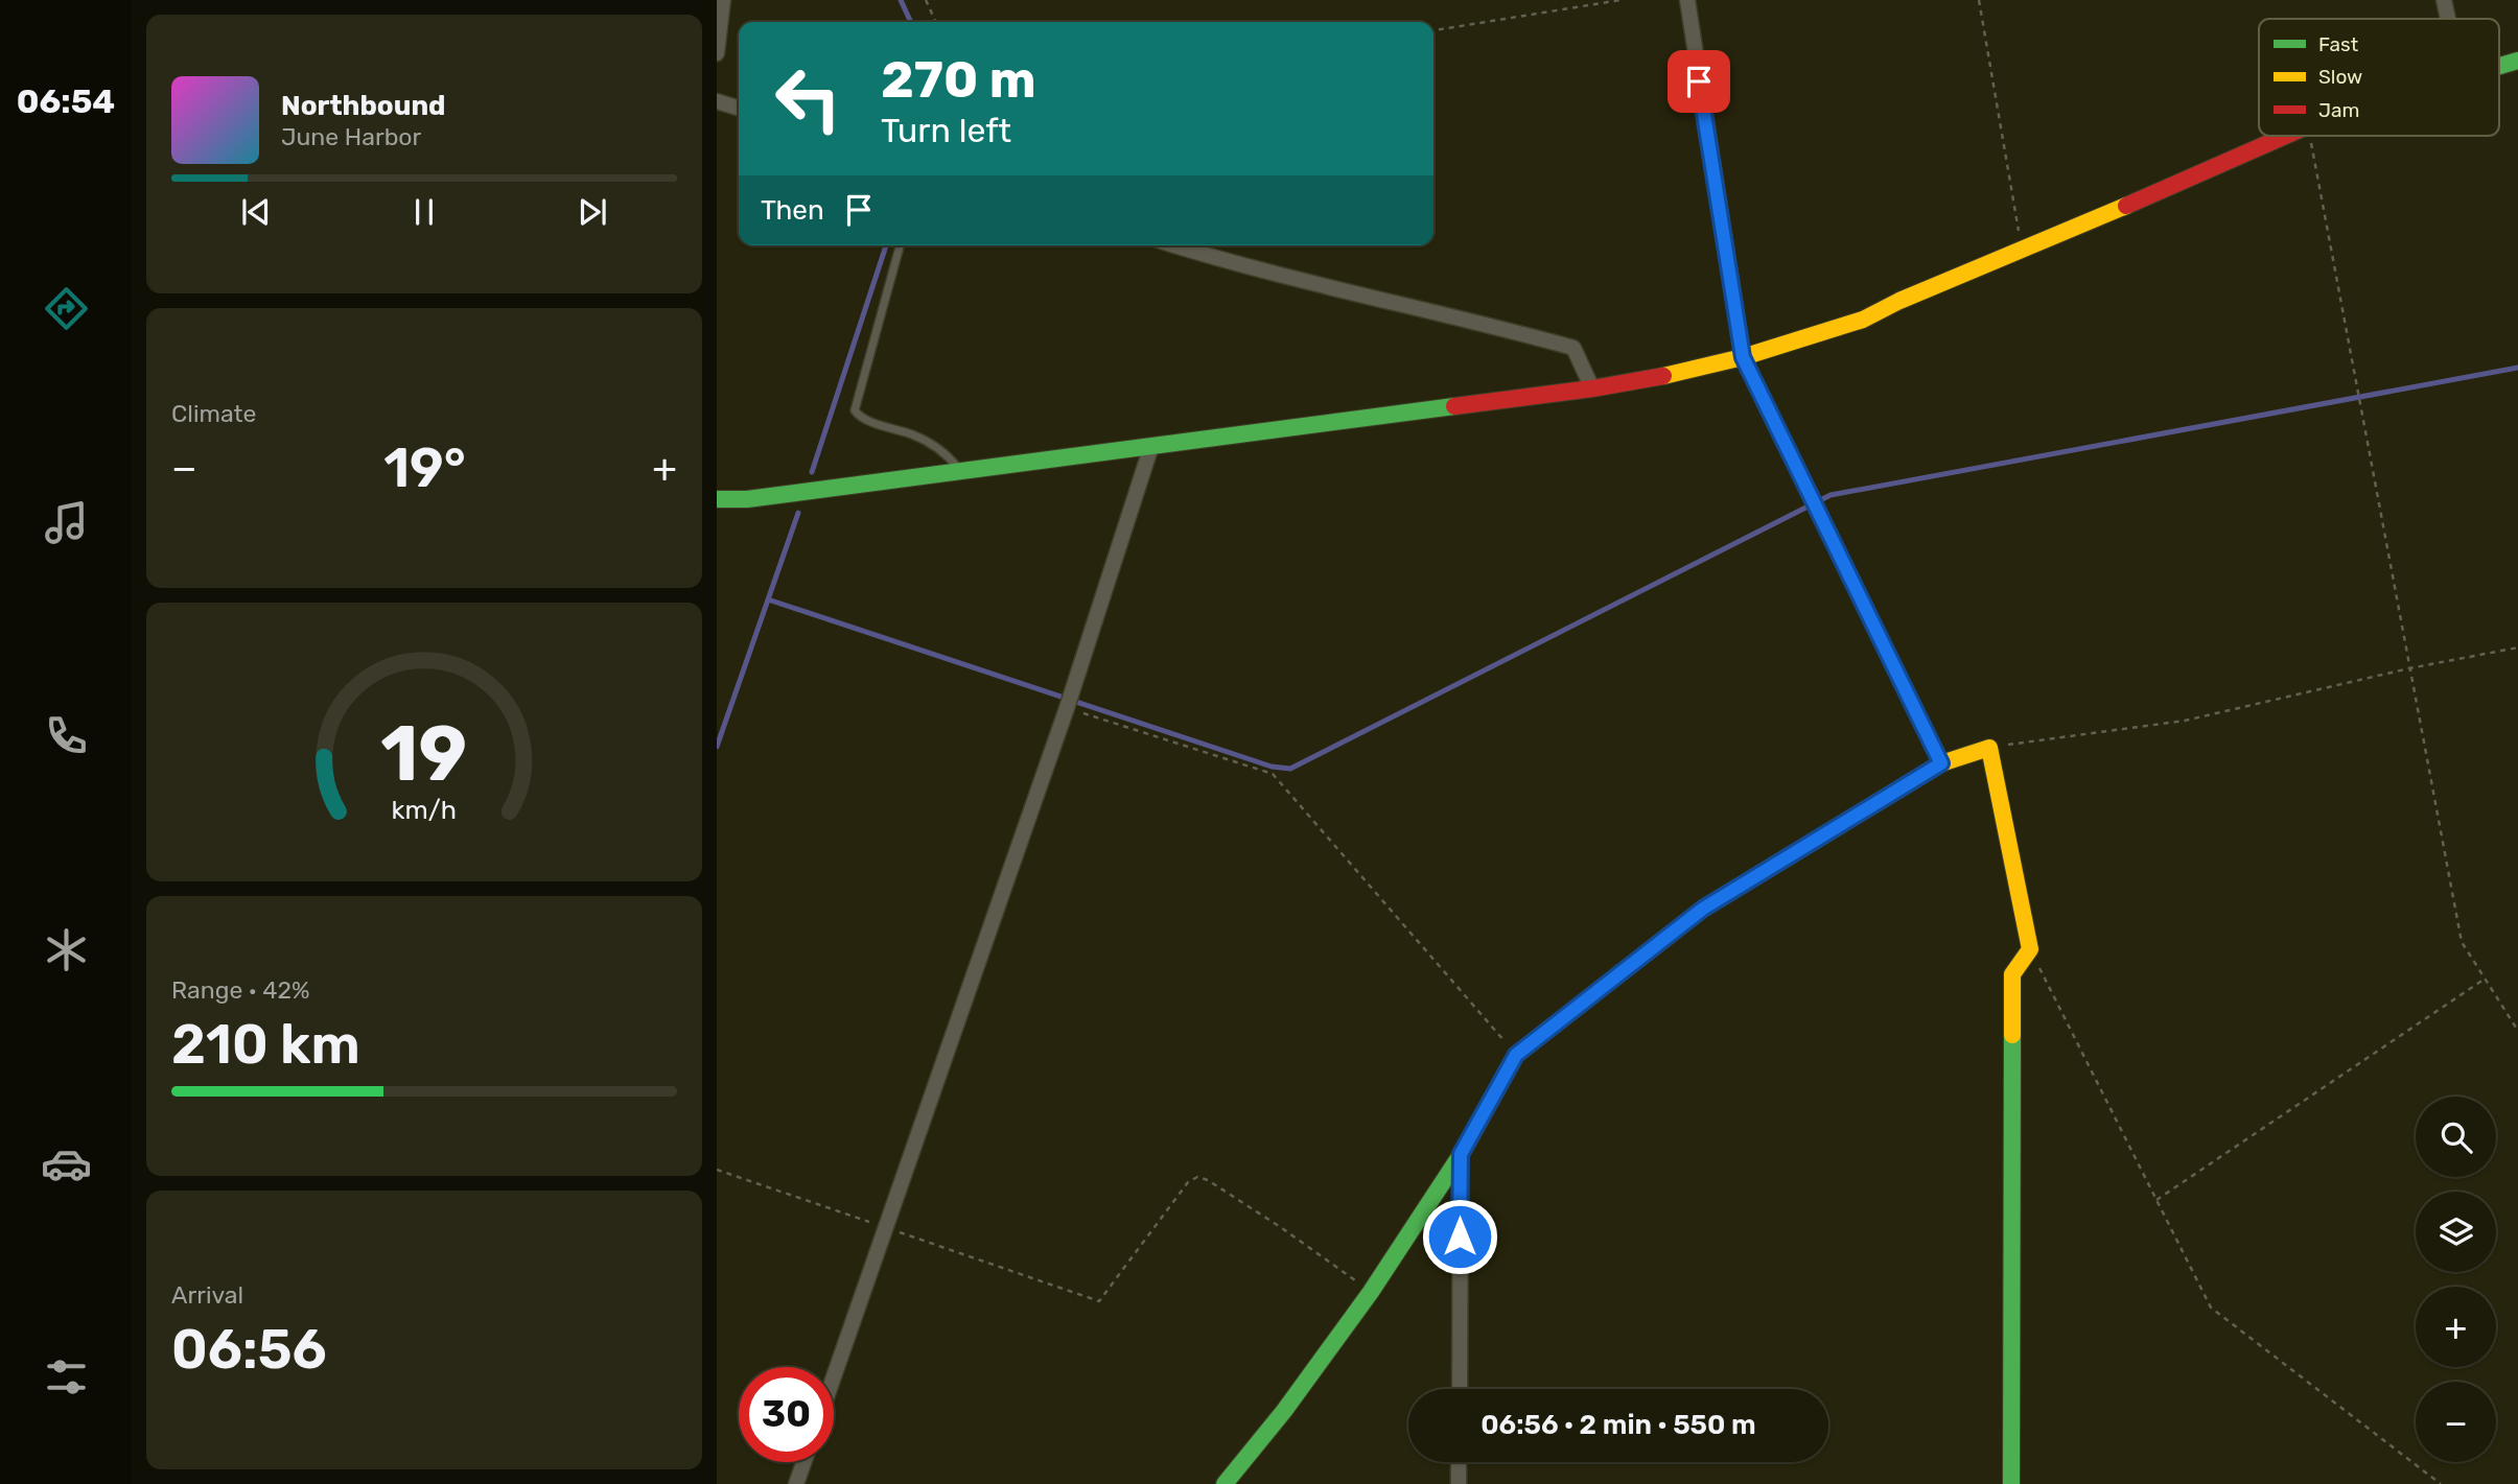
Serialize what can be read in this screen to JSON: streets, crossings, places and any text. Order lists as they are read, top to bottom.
{
  "legend": ["Fast", "Slow", "Jam"],
  "page": {
    "tabs": "06:54",
    "turn": ["270 m", "Turn left"],
    "song": ["Northbound", "June Harbor"],
    "then": "Then",
    "tile": [
      "Climate",
      ["Range · 42%", "210 km"],
      ["Arrival", "06:56"]
    ],
    "heat": ["−", "19°", "+"],
    "map_buttons": ["+", "−"],
    "limit": "30",
    "trip": "06:56 · 2 min · 550 m",
    "gauge": ["19", "km/h"]
  }
}
